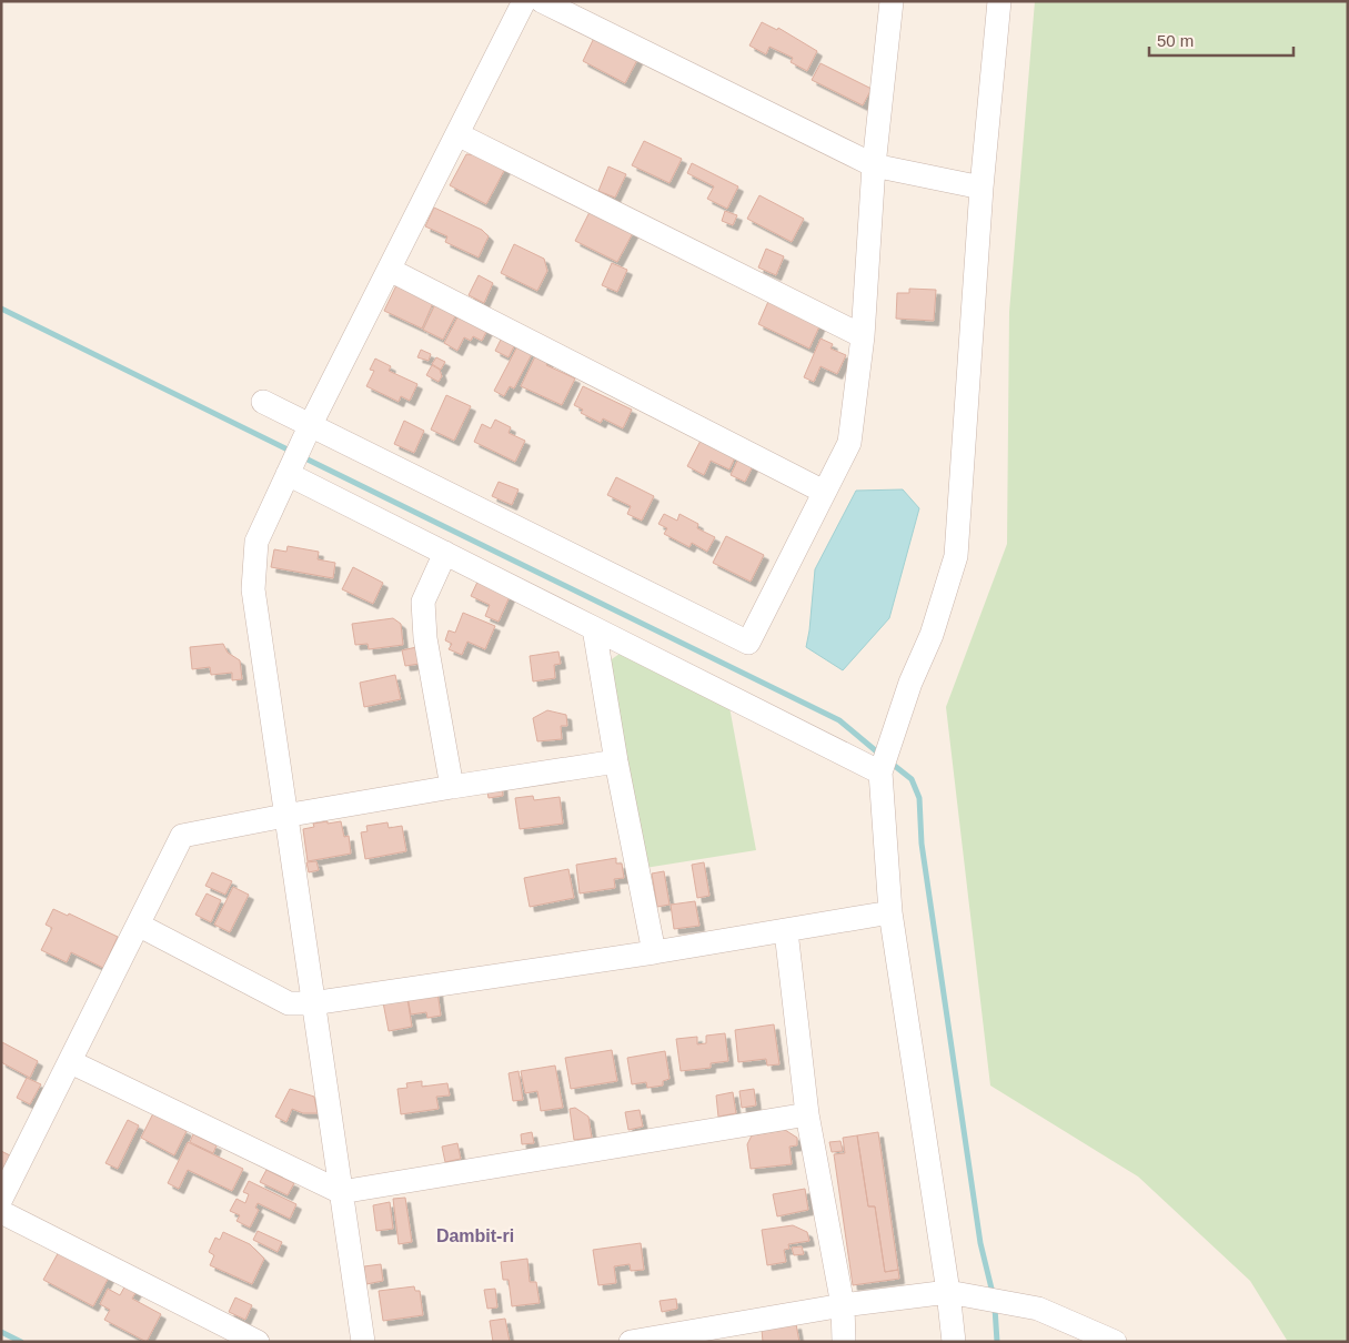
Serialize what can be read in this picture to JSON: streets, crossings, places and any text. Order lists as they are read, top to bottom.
{
  "districts": ["Dambit-ri"],
  "scale_bar": "50 m"
}
